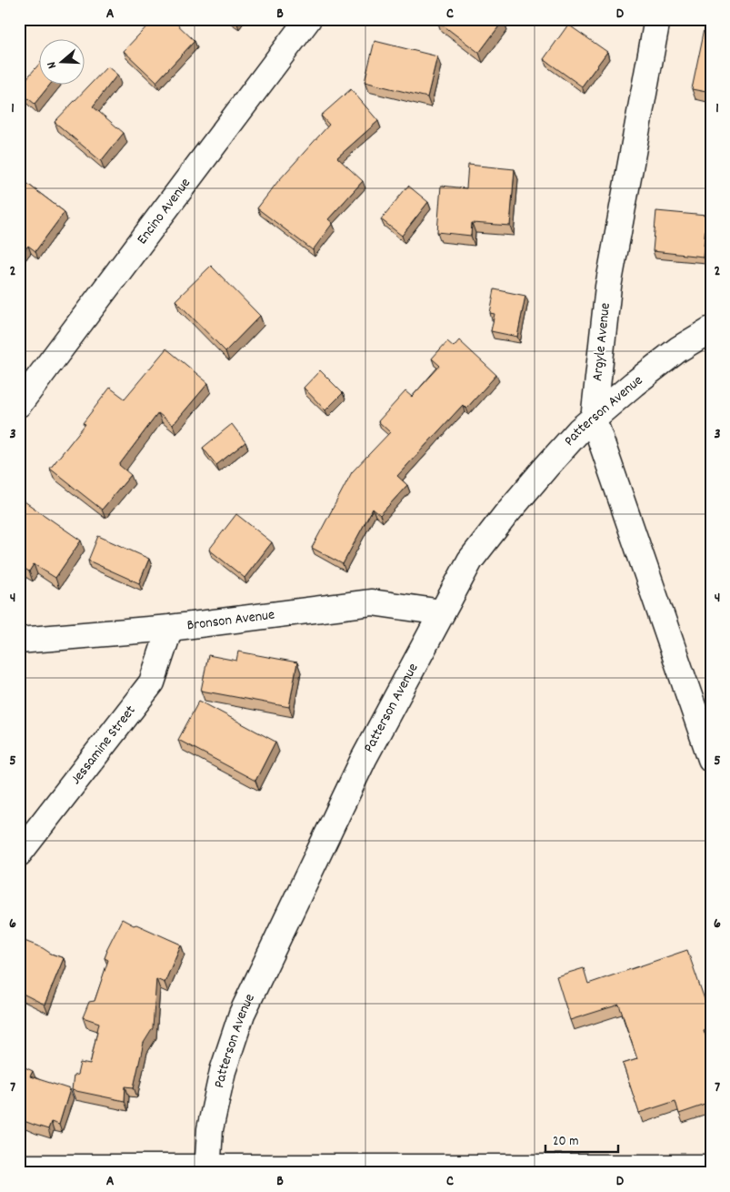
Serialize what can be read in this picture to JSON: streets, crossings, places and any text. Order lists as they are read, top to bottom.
{
  "streets": {
    "street": [
      "Encino Avenue",
      "Argyle Avenue",
      "Patterson Avenue",
      "Bronson Avenue",
      "Jessamine Street"
    ]
  },
  "crossings": [
    ["Argyle Avenue", "Patterson Avenue"],
    ["Patterson Avenue", "Bronson Avenue"],
    ["Bronson Avenue", "Jessamine Street"]
  ],
  "scale_bar": "20 m",
  "north": "left",
  "grid": {
    "columns": [
      "A",
      "B",
      "C",
      "D"
    ],
    "rows": [
      "1",
      "2",
      "3",
      "4",
      "5",
      "6",
      "7"
    ]
  }
}
